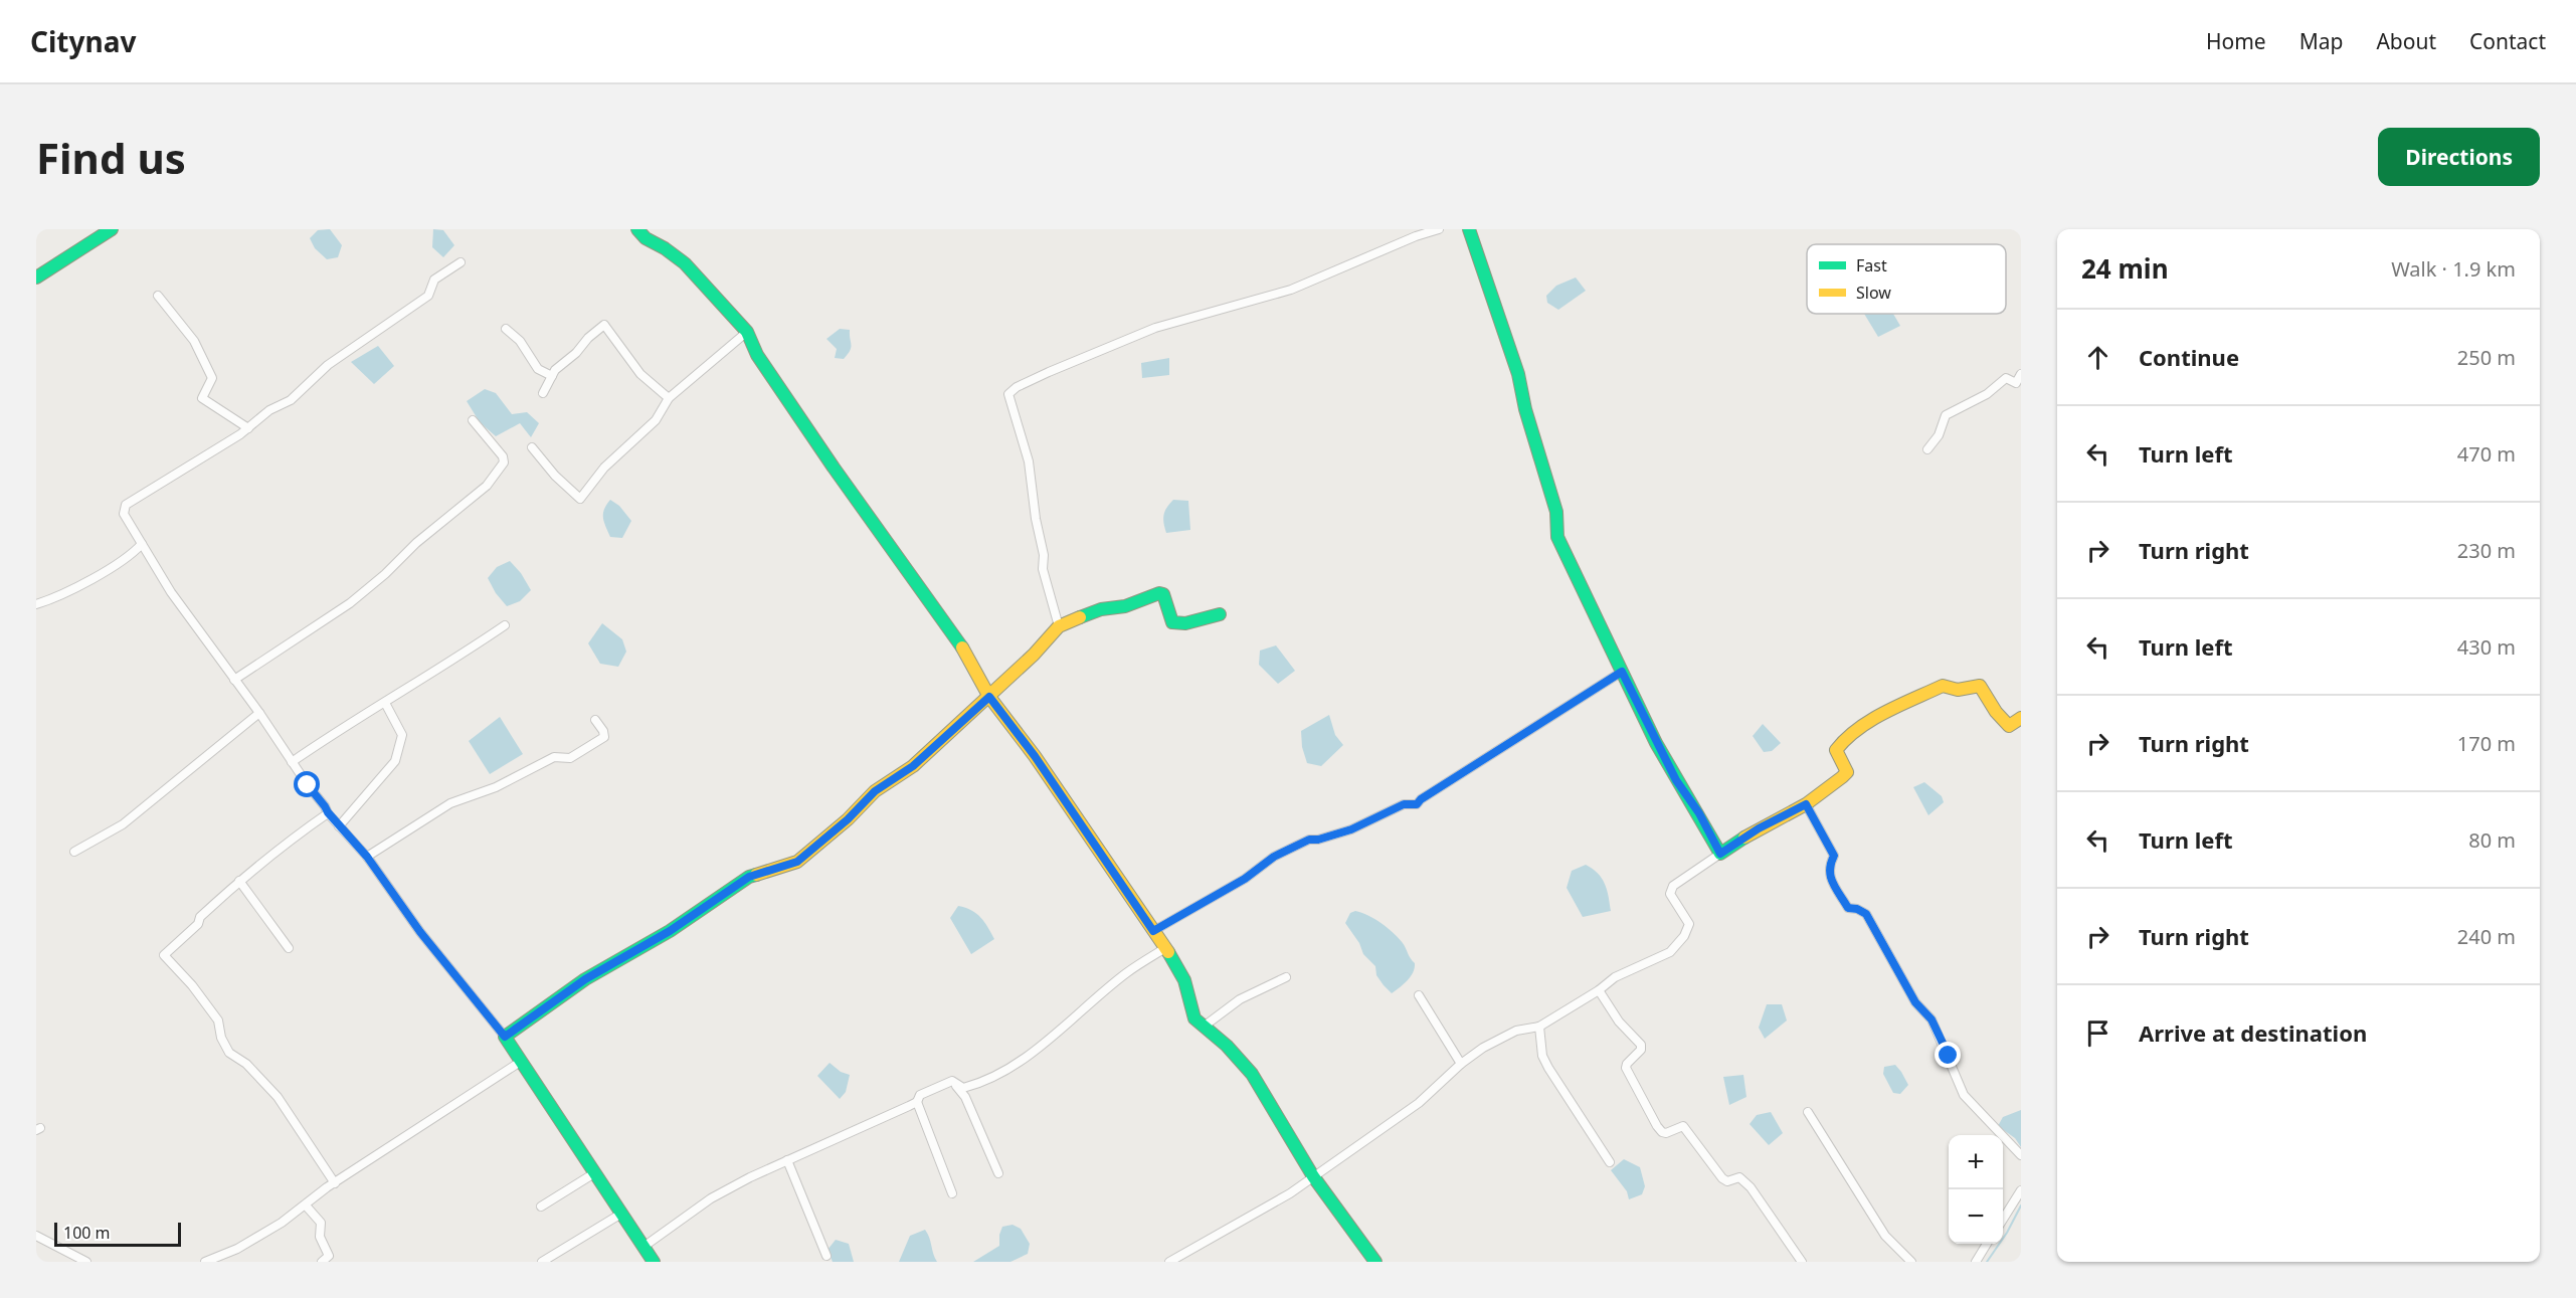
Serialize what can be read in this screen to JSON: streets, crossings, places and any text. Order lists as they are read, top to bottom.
{
  "legend": ["Fast", "Slow"],
  "scale_bar": "100 m",
  "page": {
    "header": "Citynav",
    "nav": [
      "Home",
      "Map",
      "About",
      "Contact"
    ],
    "buttons": "Directions",
    "title": "Find us",
    "heading": ["24 min", "Walk · 1.9 km"],
    "list": [
      ["Continue", "250 m"],
      ["Turn left", "470 m"],
      ["Turn right", "230 m"],
      ["Turn left", "430 m"],
      ["Turn right", "170 m"],
      ["Turn left", "80 m"],
      ["Turn right", "240 m"],
      "Arrive at destination"
    ],
    "map_buttons": ["+", "−"],
    "scale": "100 m"
  }
}
